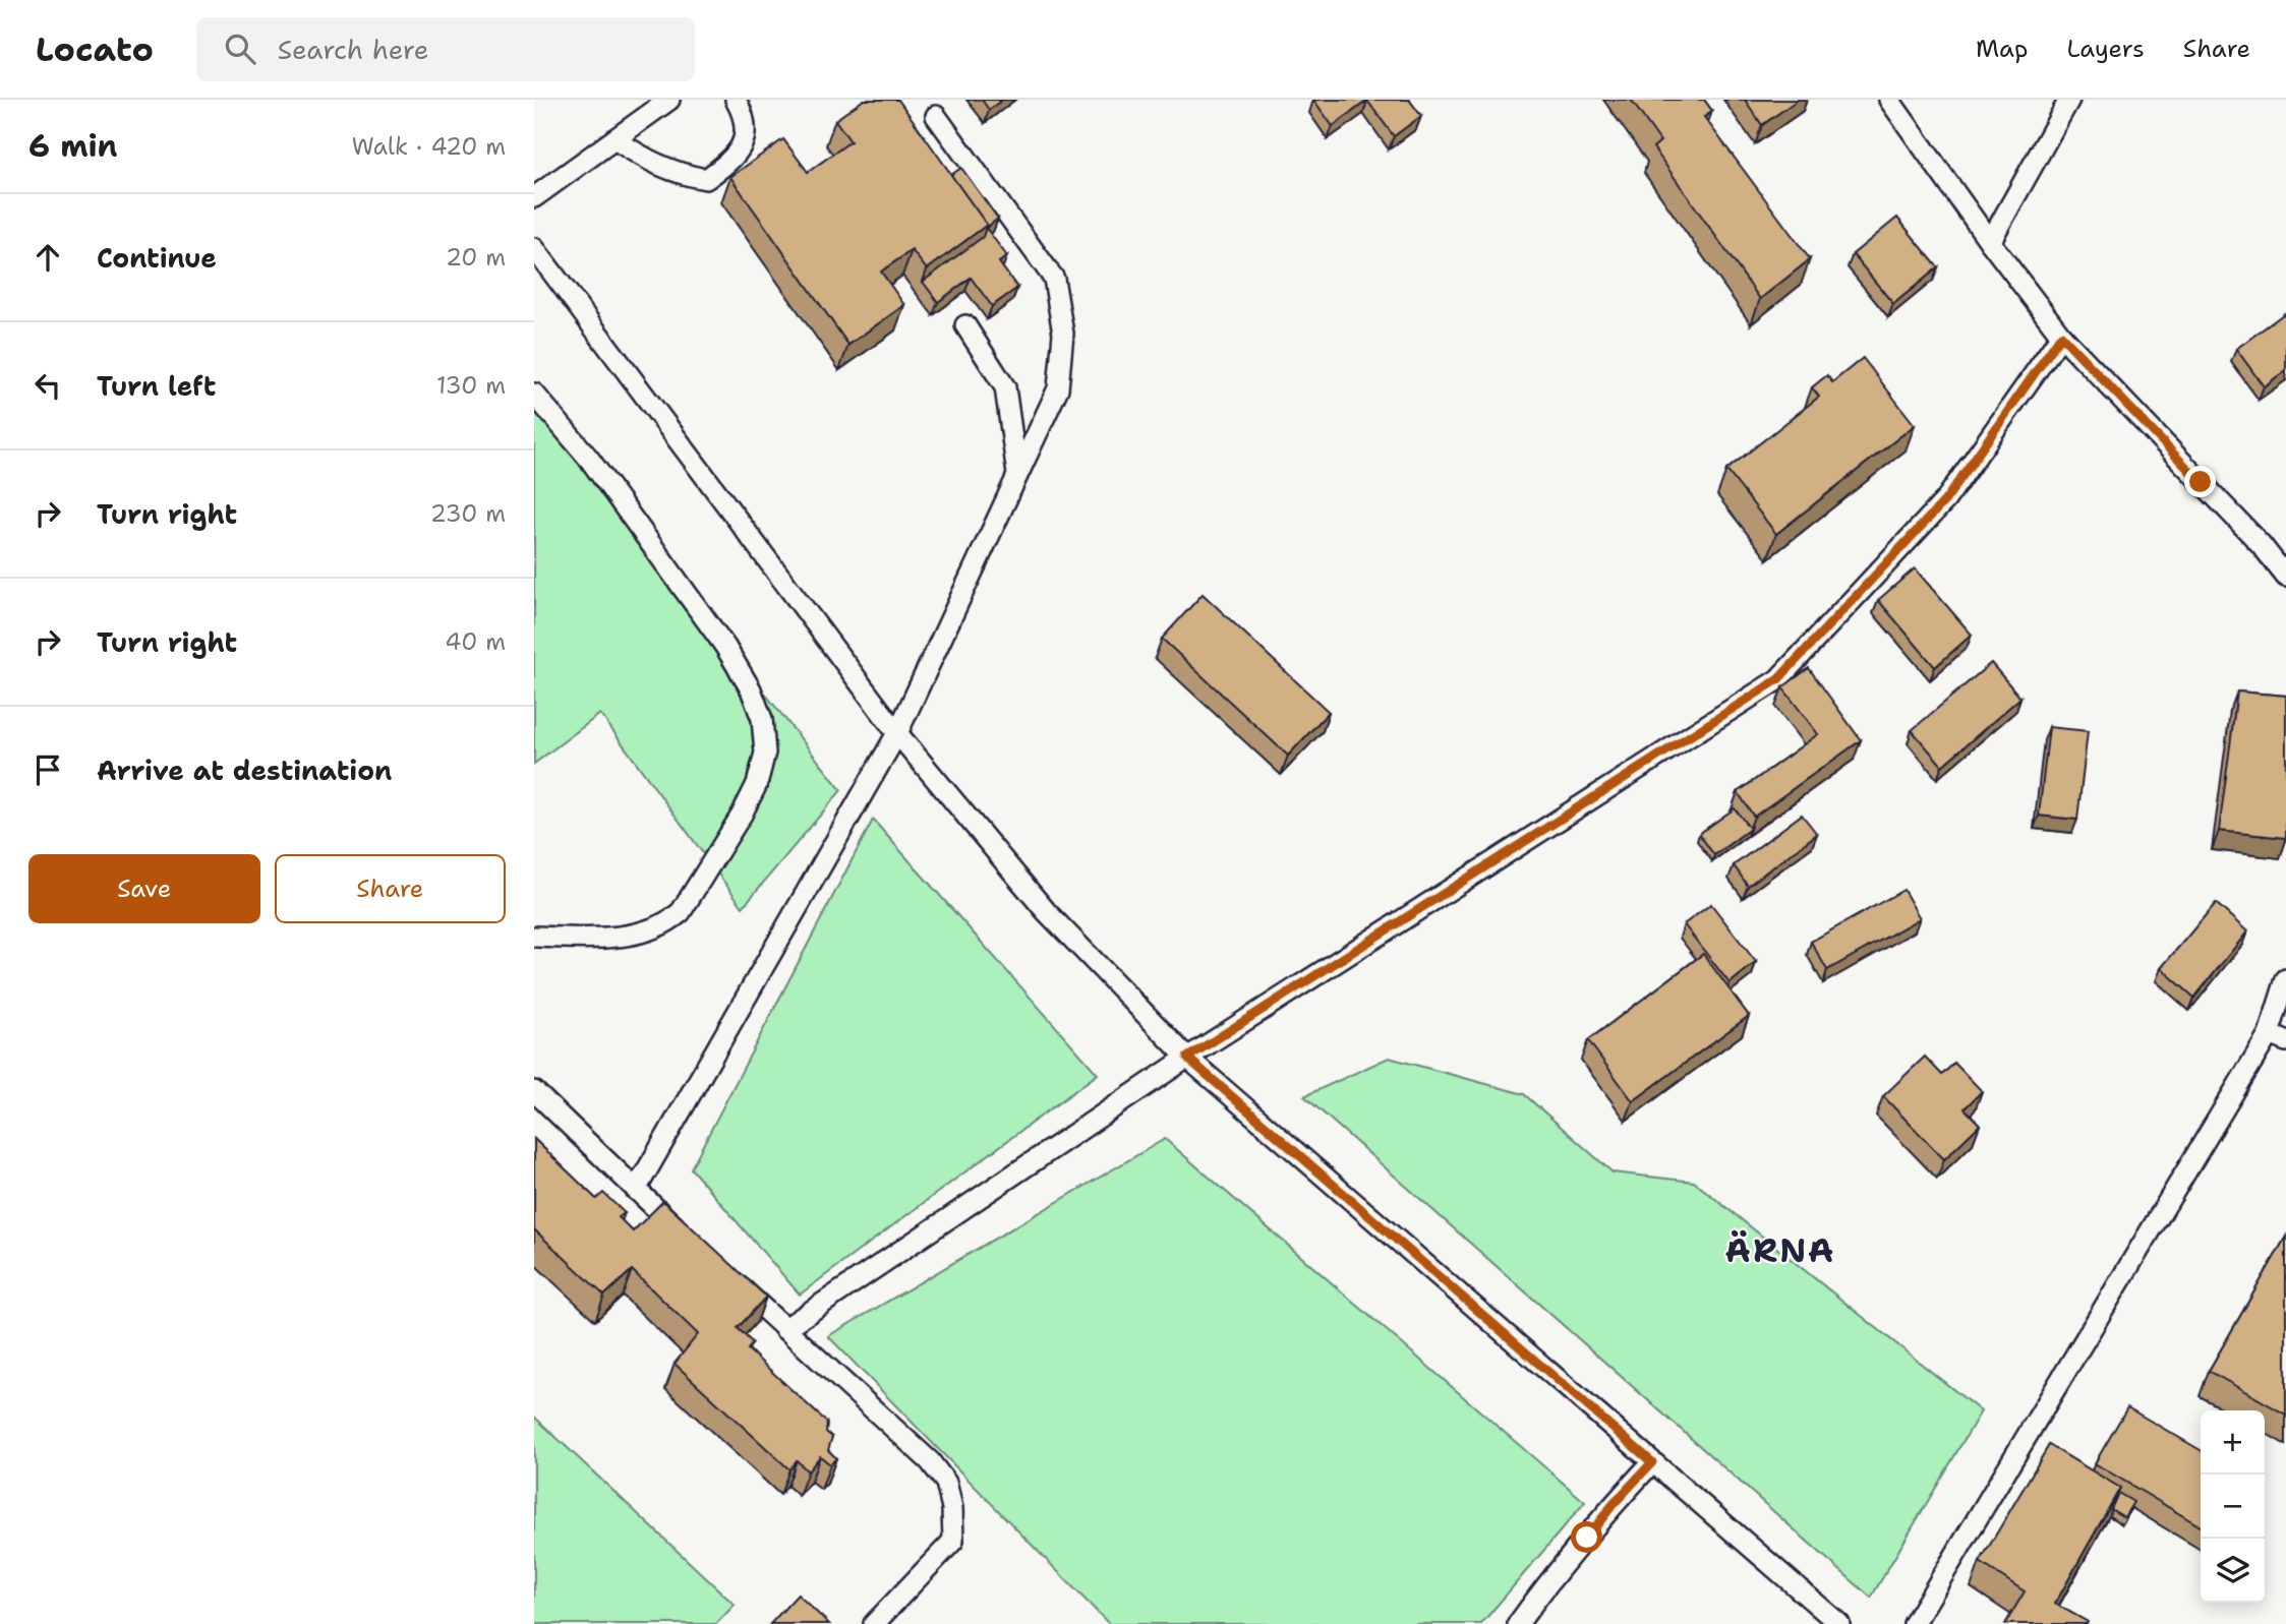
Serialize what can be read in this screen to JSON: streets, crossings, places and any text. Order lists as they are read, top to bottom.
{
  "districts": ["ÄRNA"],
  "page": {
    "header": "Locato",
    "search": "Search here",
    "nav": ["Map", "Layers", "Share"],
    "heading": ["6 min", "Walk · 420 m"],
    "list": [
      ["Continue", "20 m"],
      ["Turn left", "130 m"],
      ["Turn right", "230 m"],
      ["Turn right", "40 m"],
      "Arrive at destination"
    ],
    "buttons": ["Save", "Share"],
    "map_buttons": ["+", "−"]
  }
}
